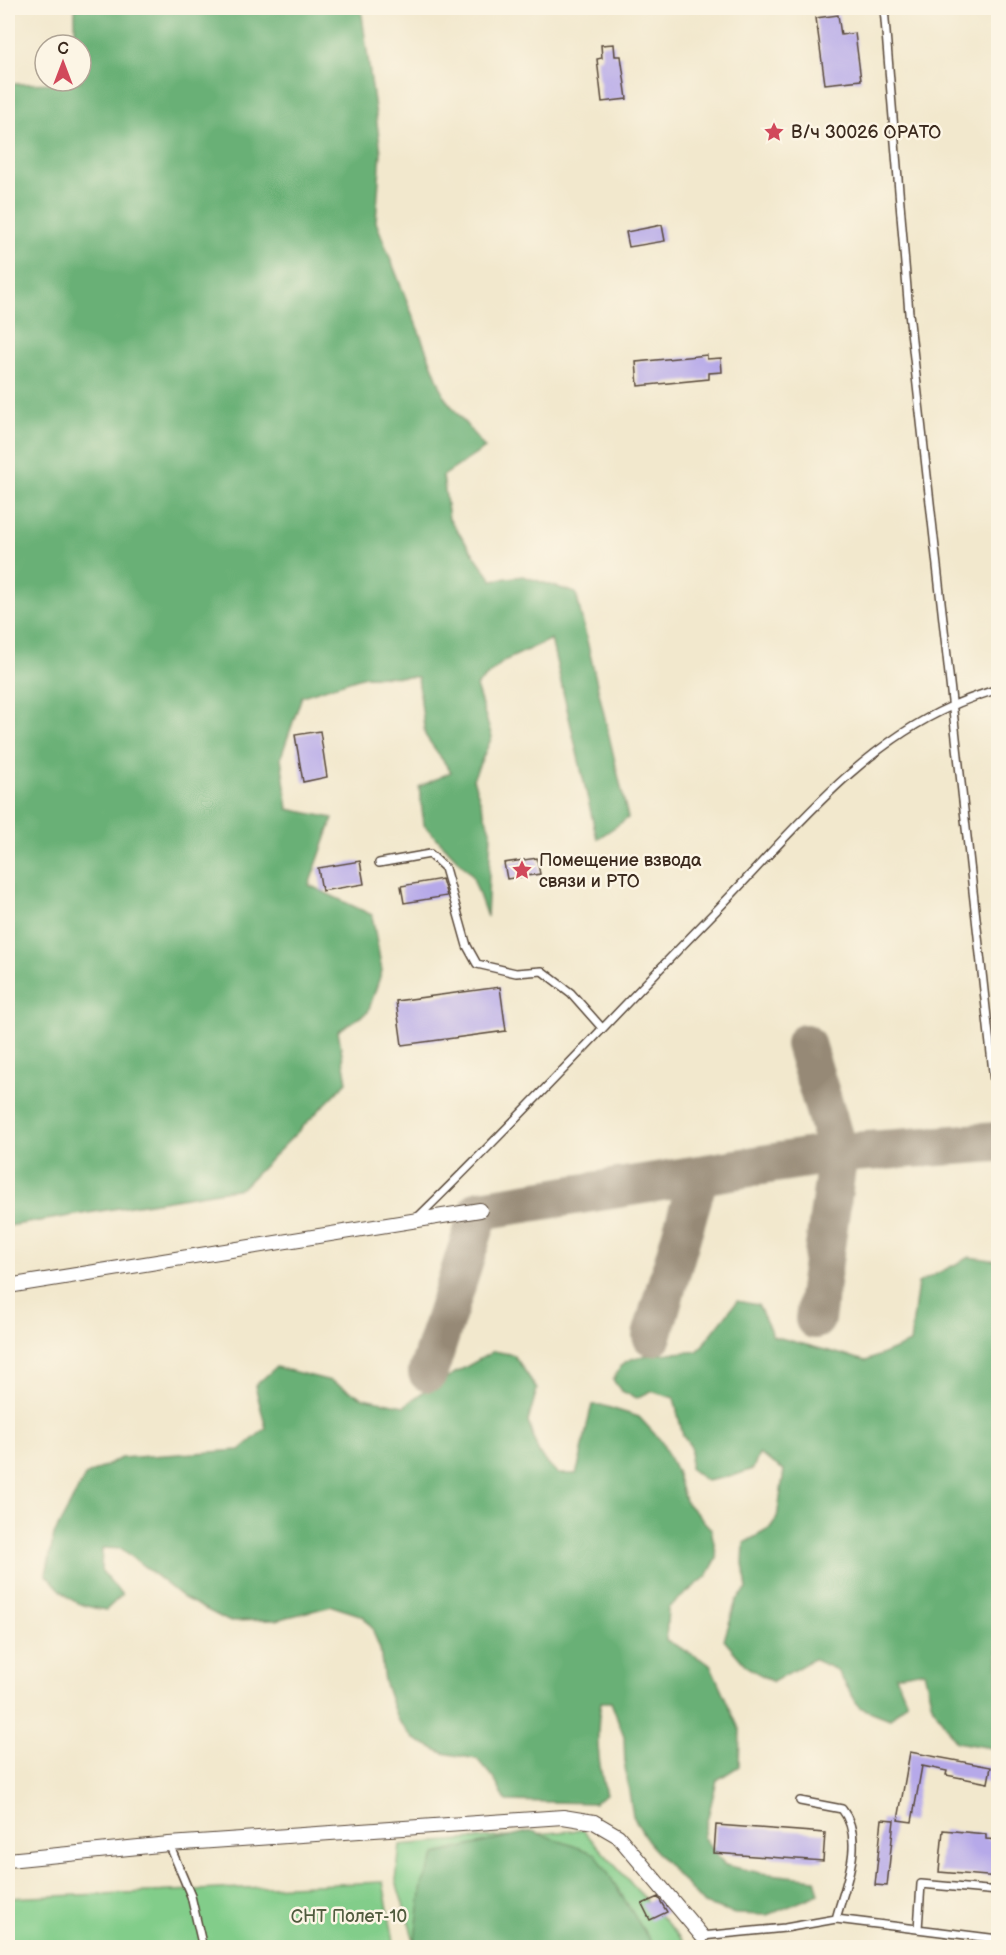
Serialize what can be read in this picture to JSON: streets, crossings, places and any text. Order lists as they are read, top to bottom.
{
  "parks": ["СНТ Полет-10"],
  "places": {
    "place": ["В/ч 30026 ОРАТО", "Помещение взвода связи и РТО"]
  },
  "north": "top"
}
